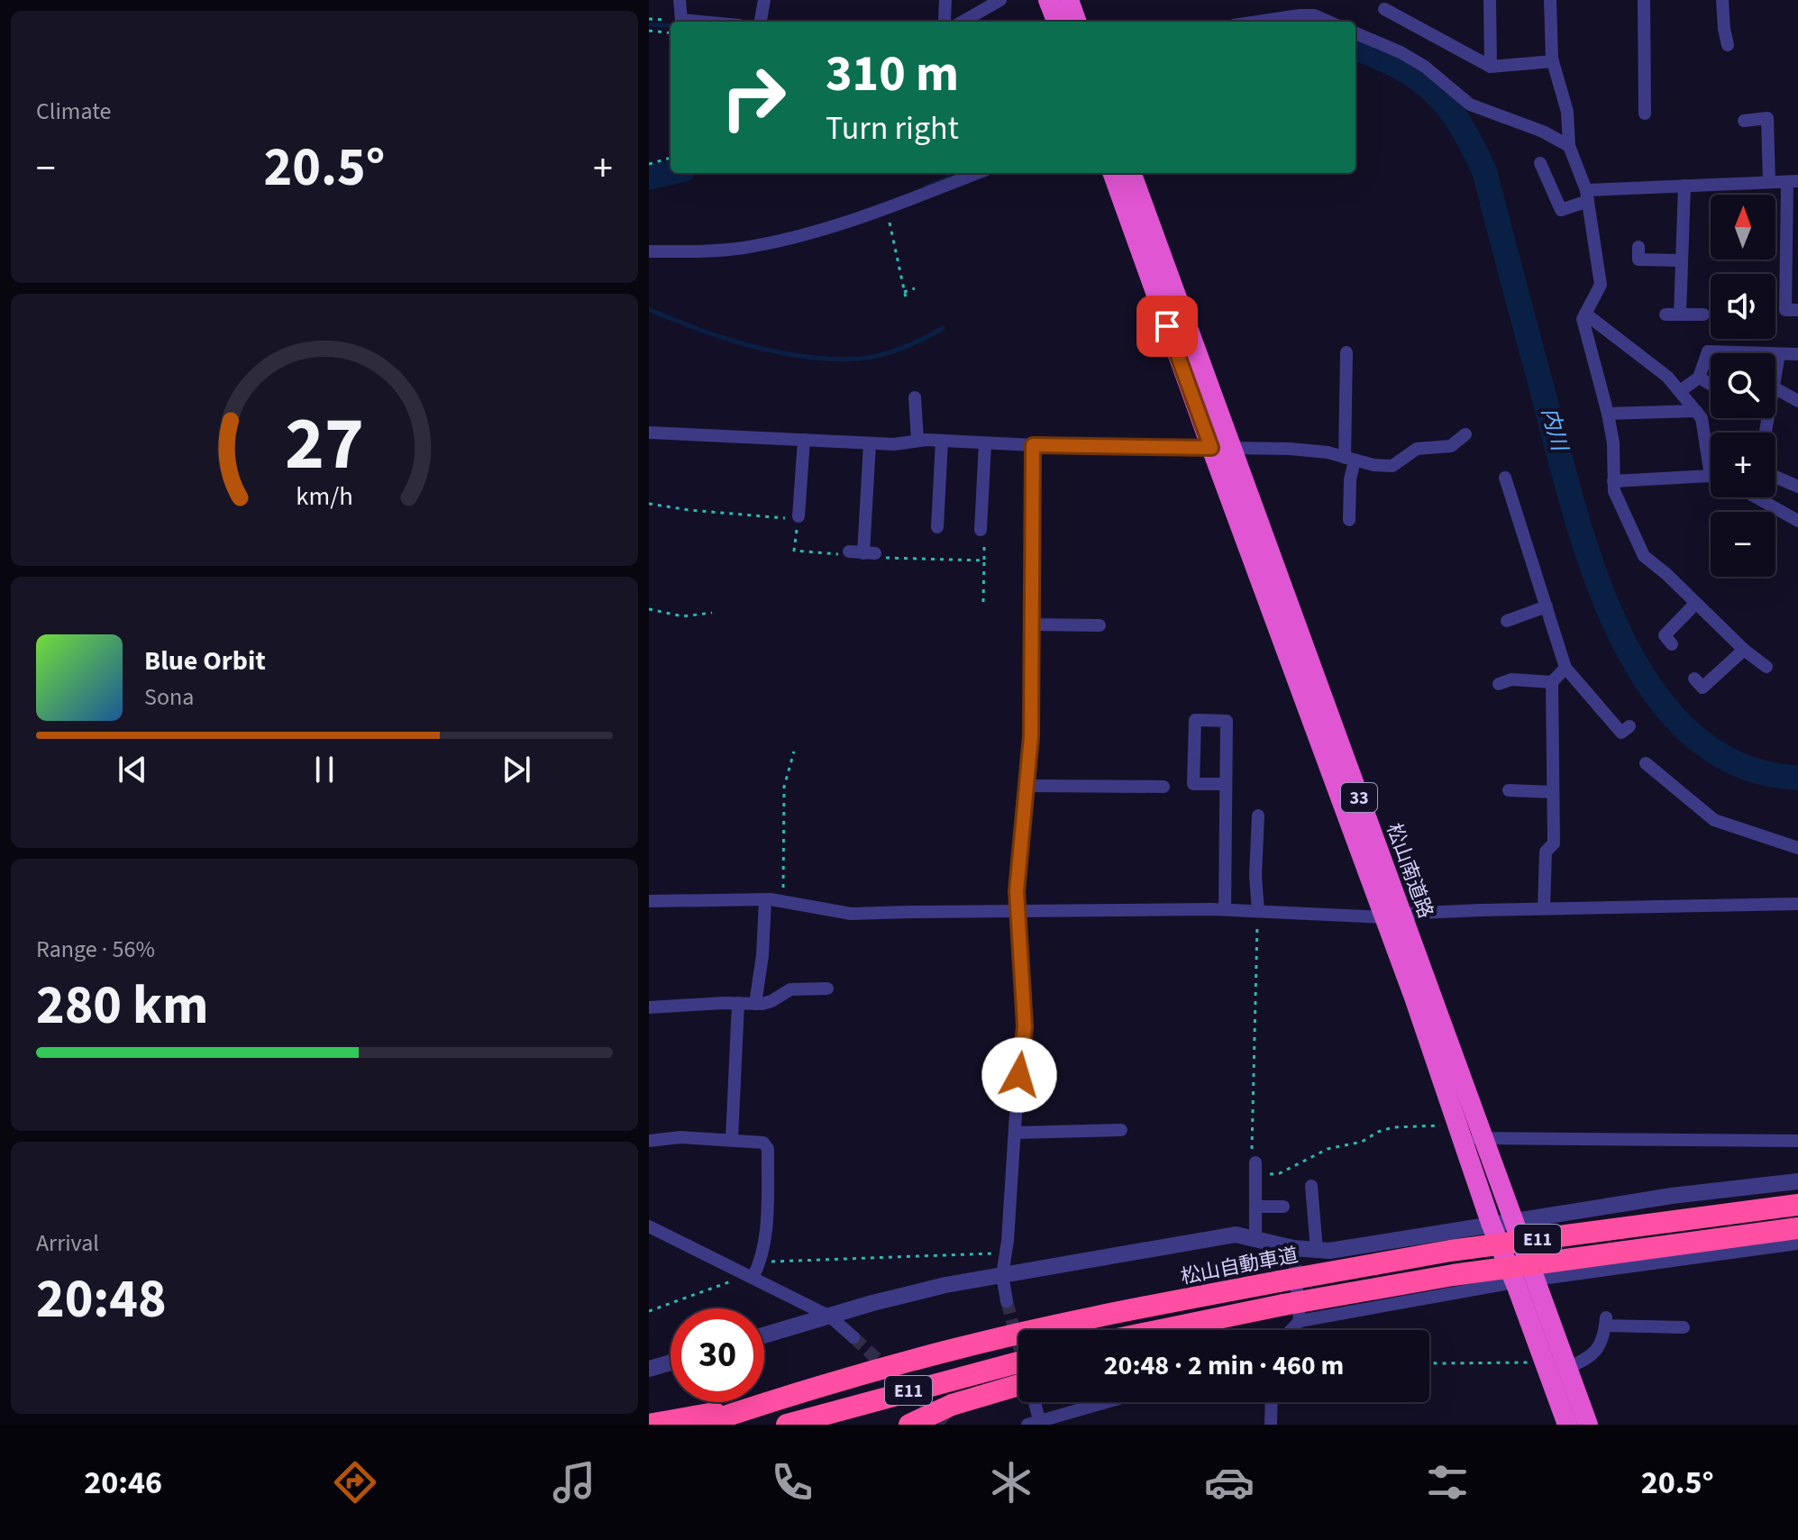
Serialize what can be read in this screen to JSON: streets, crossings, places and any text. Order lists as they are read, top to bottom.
{
  "streets": {
    "highway": [
      "33",
      "松山南道路",
      "E11",
      "松山自動車道"
    ]
  },
  "water": ["内川"],
  "north": "top",
  "page": {
    "tile": [
      "Climate",
      ["Range · 56%", "280 km"],
      ["Arrival", "20:48"]
    ],
    "turn": ["310 m", "Turn right"],
    "heat": ["−", "20.5°", "+"],
    "map_buttons": ["+", "−"],
    "song": ["Blue Orbit", "Sona"],
    "limit": "30",
    "trip": "20:48 · 2 min · 460 m",
    "tabs": ["20:46", "20.5°"],
    "gauge": ["27", "km/h"]
  }
}
